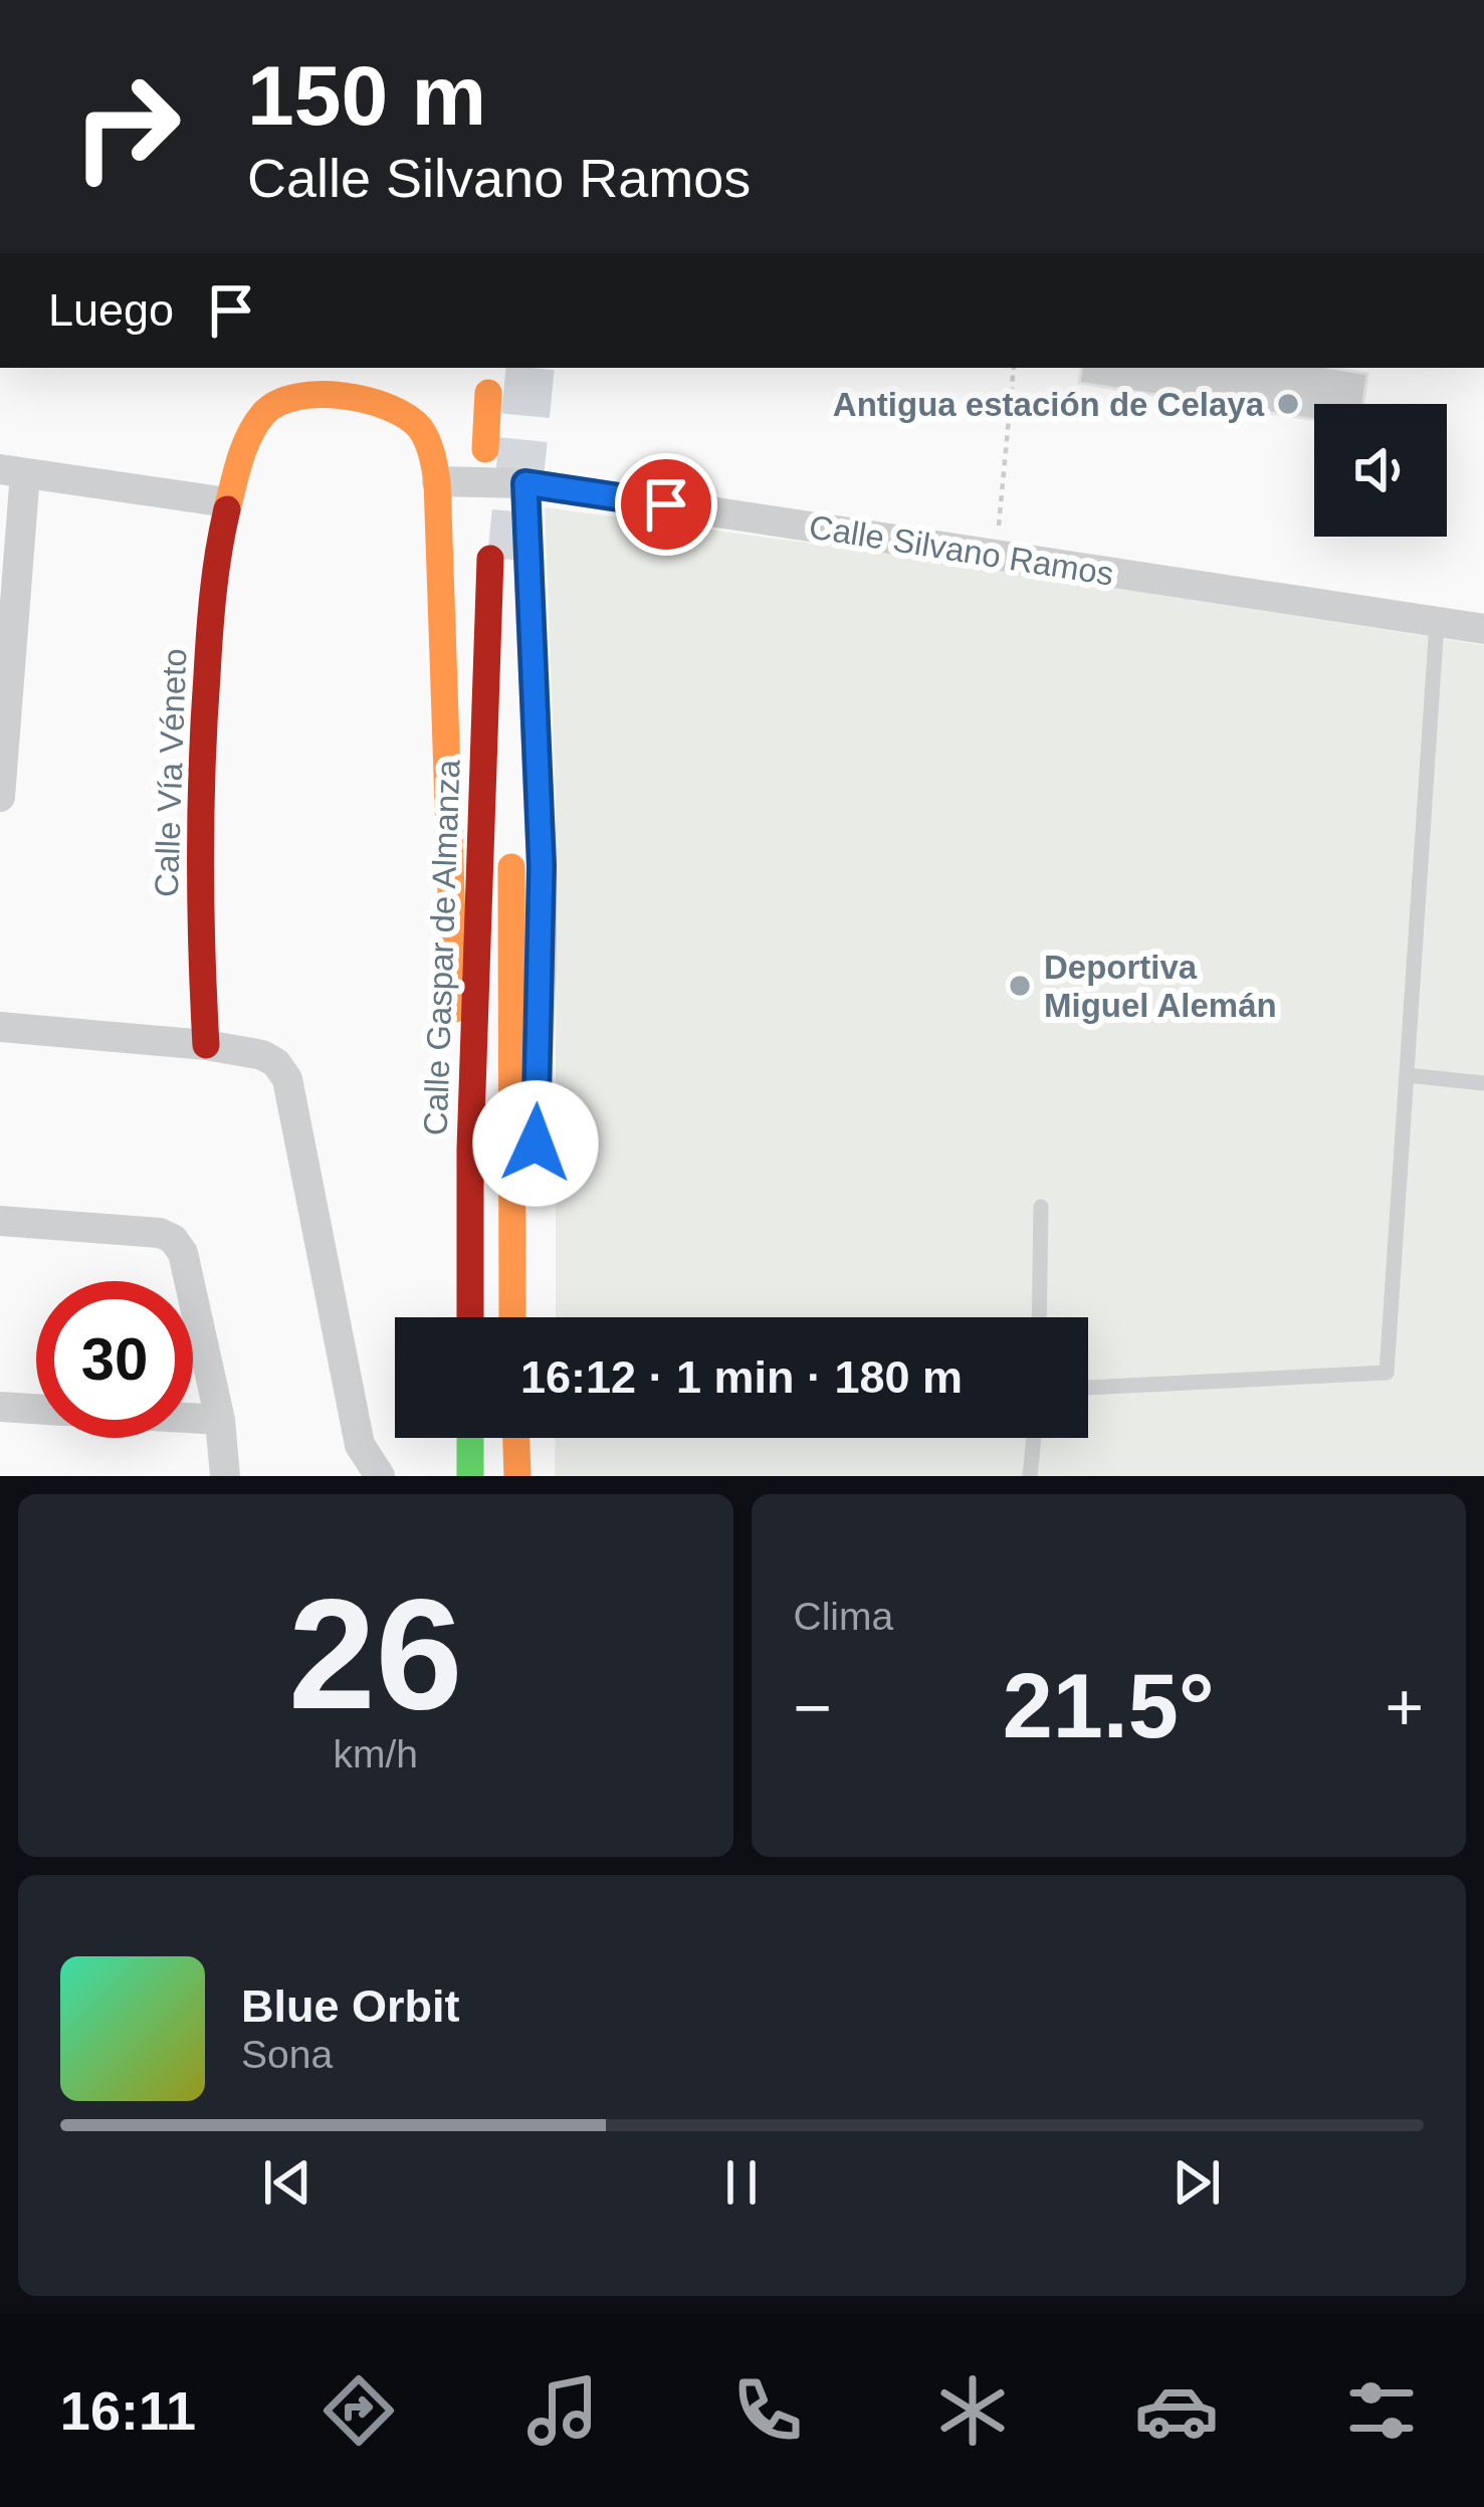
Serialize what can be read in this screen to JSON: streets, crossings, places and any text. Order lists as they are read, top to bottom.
{
  "streets": {
    "main road": ["Calle Vía Véneto", "Calle Gaspar de Almanza"],
    "street": ["Calle Silvano Ramos"]
  },
  "crossings": [
    ["Calle Silvano Ramos", "Calle Vía Véneto"],
    ["Calle Vía Véneto", "Calle Gaspar de Almanza"]
  ],
  "places": ["Antigua estación de Celaya", "Deportiva Miguel Alemán"],
  "page": {
    "turn": ["150 m", "Calle Silvano Ramos"],
    "then": "Luego",
    "limit": "30",
    "trip": "16:12 · 1 min · 180 m",
    "tile": [
      ["26", "km/h"],
      "Clima"
    ],
    "heat": ["−", "21.5°", "+"],
    "song": ["Blue Orbit", "Sona"],
    "tabs": "16:11"
  }
}
